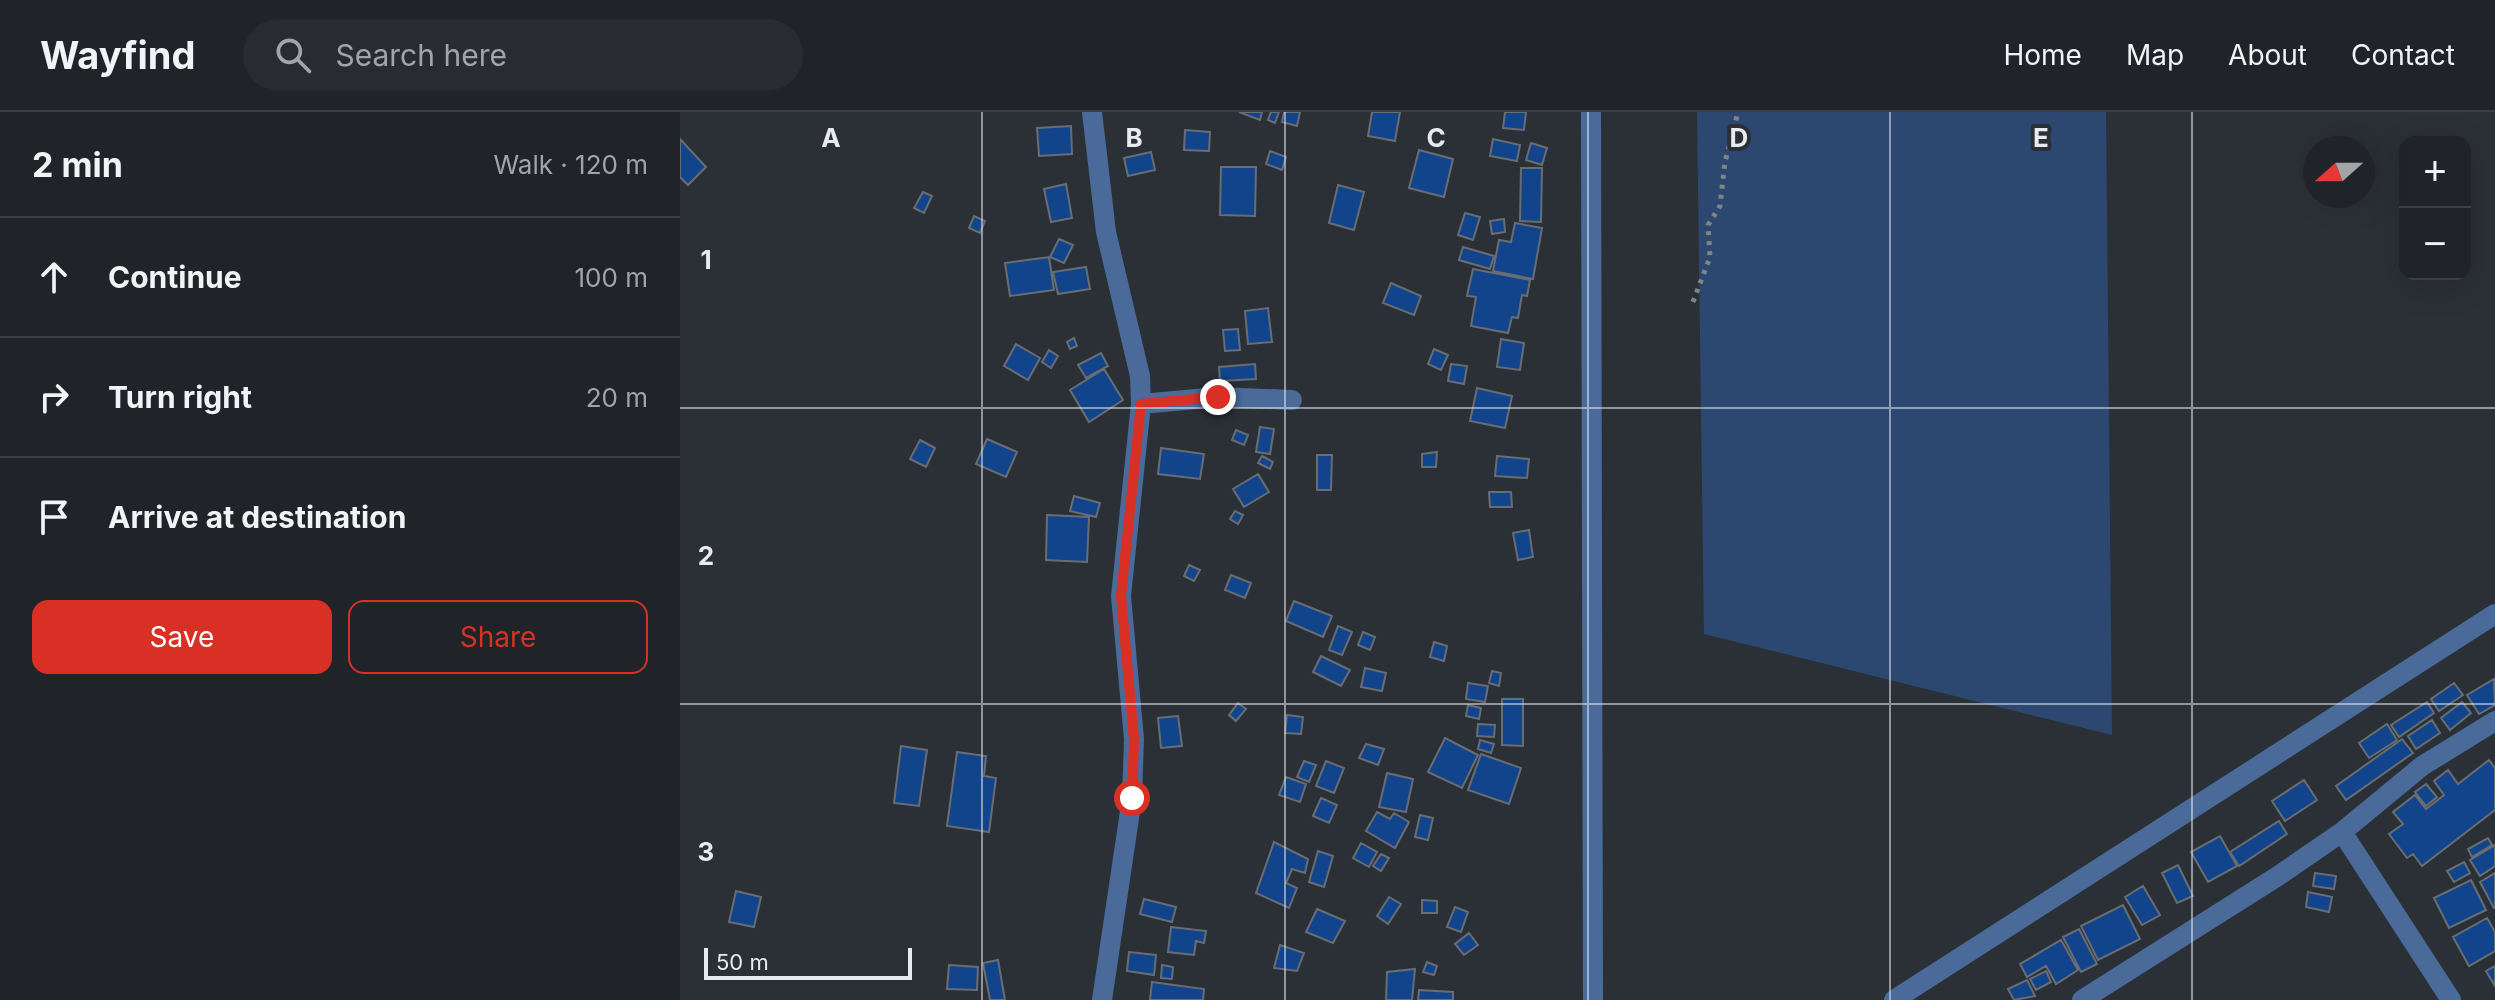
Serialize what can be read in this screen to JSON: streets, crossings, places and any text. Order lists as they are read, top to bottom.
{
  "scale_bar": "50 m",
  "north": "left",
  "page": {
    "header": "Wayfind",
    "search": "Search here",
    "nav": [
      "Home",
      "Map",
      "About",
      "Contact"
    ],
    "heading": ["2 min", "Walk · 120 m"],
    "map_buttons": ["+", "−"],
    "list": [
      ["Continue", "100 m"],
      ["Turn right", "20 m"],
      "Arrive at destination"
    ],
    "buttons": ["Save", "Share"],
    "scale": "50 m"
  },
  "grid": {
    "columns": [
      "A",
      "B",
      "C",
      "D",
      "E"
    ],
    "rows": ["1", "2", "3"]
  }
}
